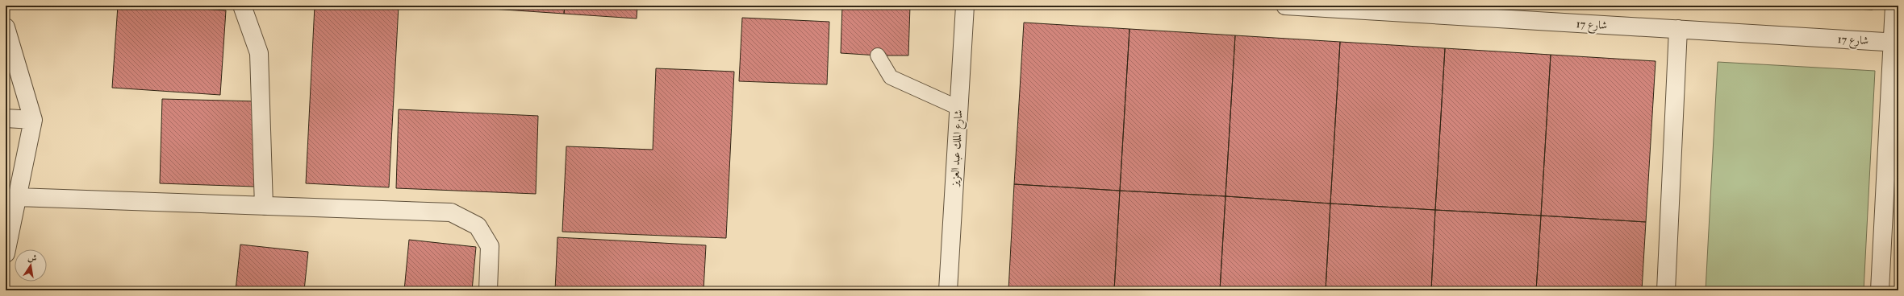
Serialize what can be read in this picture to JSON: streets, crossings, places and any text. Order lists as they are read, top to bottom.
{
  "streets": {
    "street": ["شارع 17", "شارع الملك عبد العزيز"]
  },
  "north": "top"
}
